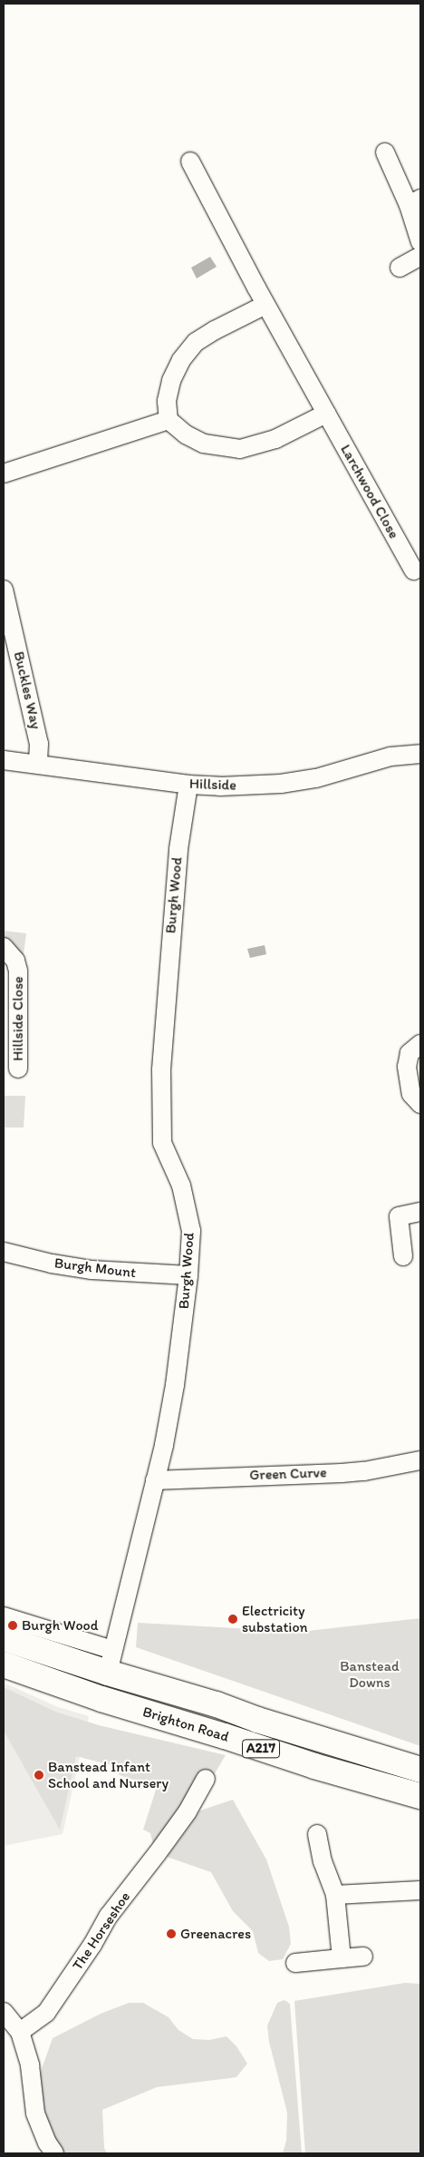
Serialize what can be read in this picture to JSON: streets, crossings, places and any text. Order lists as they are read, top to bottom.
{
  "streets": {
    "highway": ["Brighton Road", "A217"],
    "street": [
      "Larchwood Close",
      "Buckles Way",
      "Hillside",
      "Burgh Wood",
      "Hillside Close",
      "Burgh Mount",
      "Green Curve",
      "The Horseshoe"
    ]
  },
  "crossings": [
    ["Buckles Way", "Hillside"],
    ["Hillside", "Burgh Wood"],
    ["Burgh Wood", "Burgh Mount"],
    ["Burgh Wood", "Green Curve"],
    ["Burgh Wood", "Brighton Road"]
  ],
  "parks": ["Banstead Downs"],
  "places": [
    "Electricity substation",
    "Burgh Wood",
    "Banstead Infant School and Nursery",
    "Greenacres"
  ]
}
